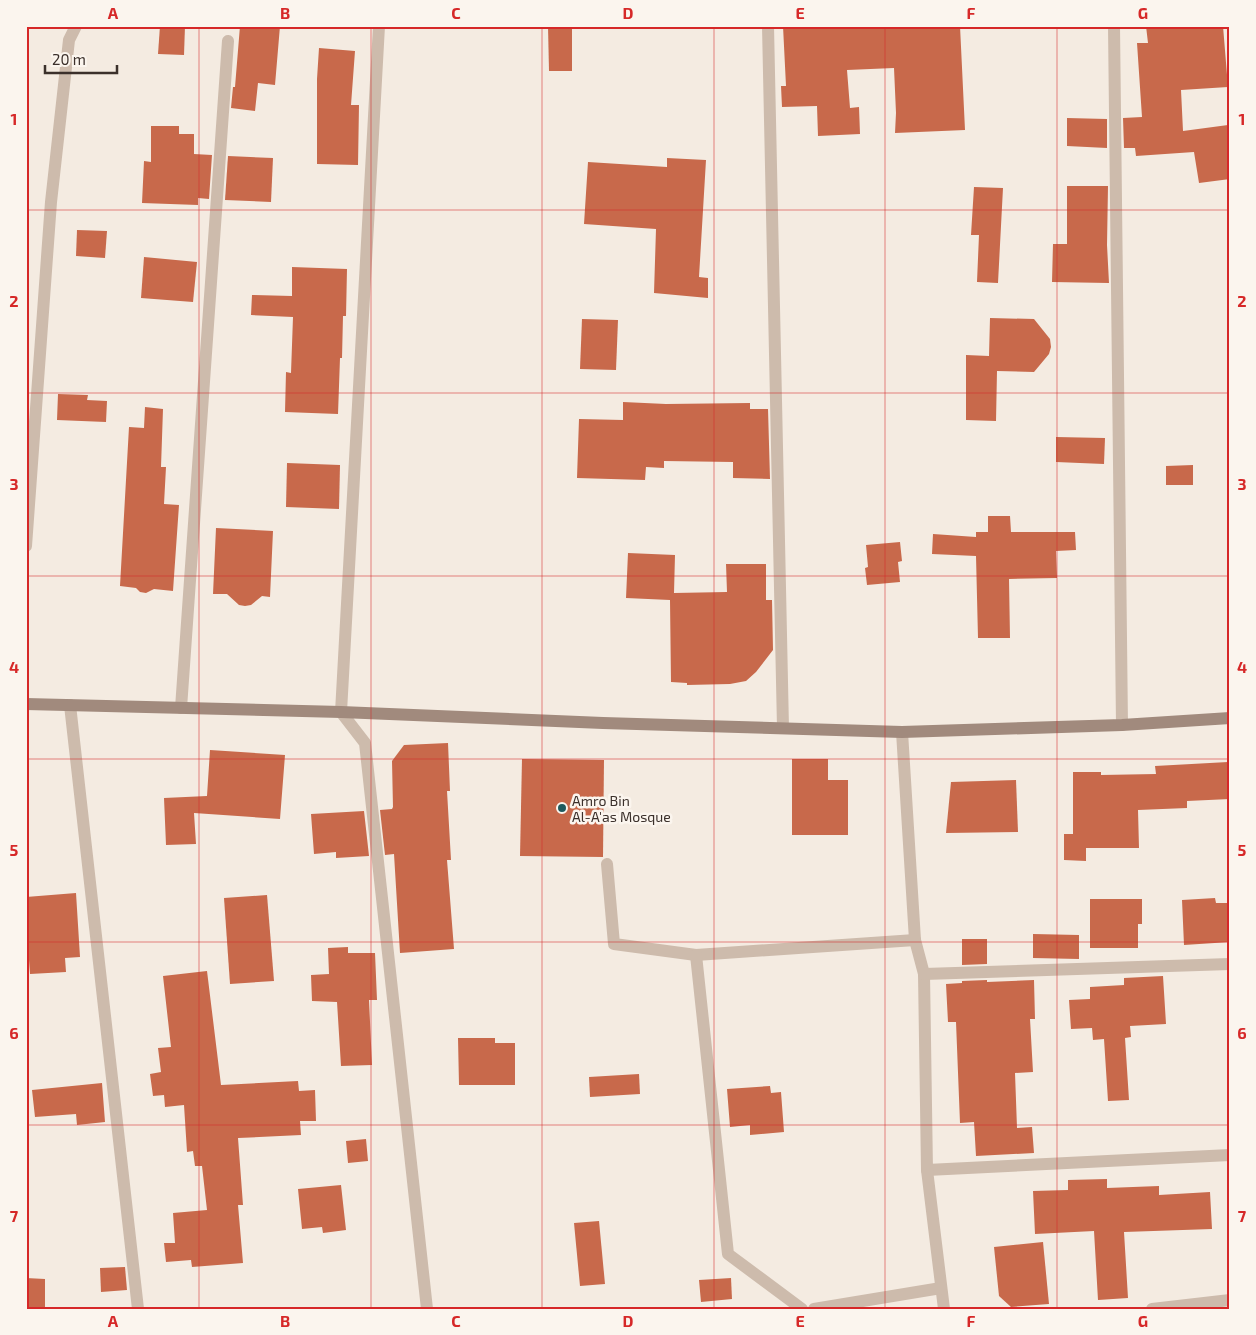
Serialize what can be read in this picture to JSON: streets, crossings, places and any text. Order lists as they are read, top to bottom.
{
  "places": ["Amro Bin Al-A'as Mosque"],
  "scale_bar": "20 m",
  "grid": {
    "columns": [
      "A",
      "B",
      "C",
      "D",
      "E",
      "F",
      "G"
    ],
    "rows": [
      "1",
      "2",
      "3",
      "4",
      "5",
      "6",
      "7"
    ]
  }
}
